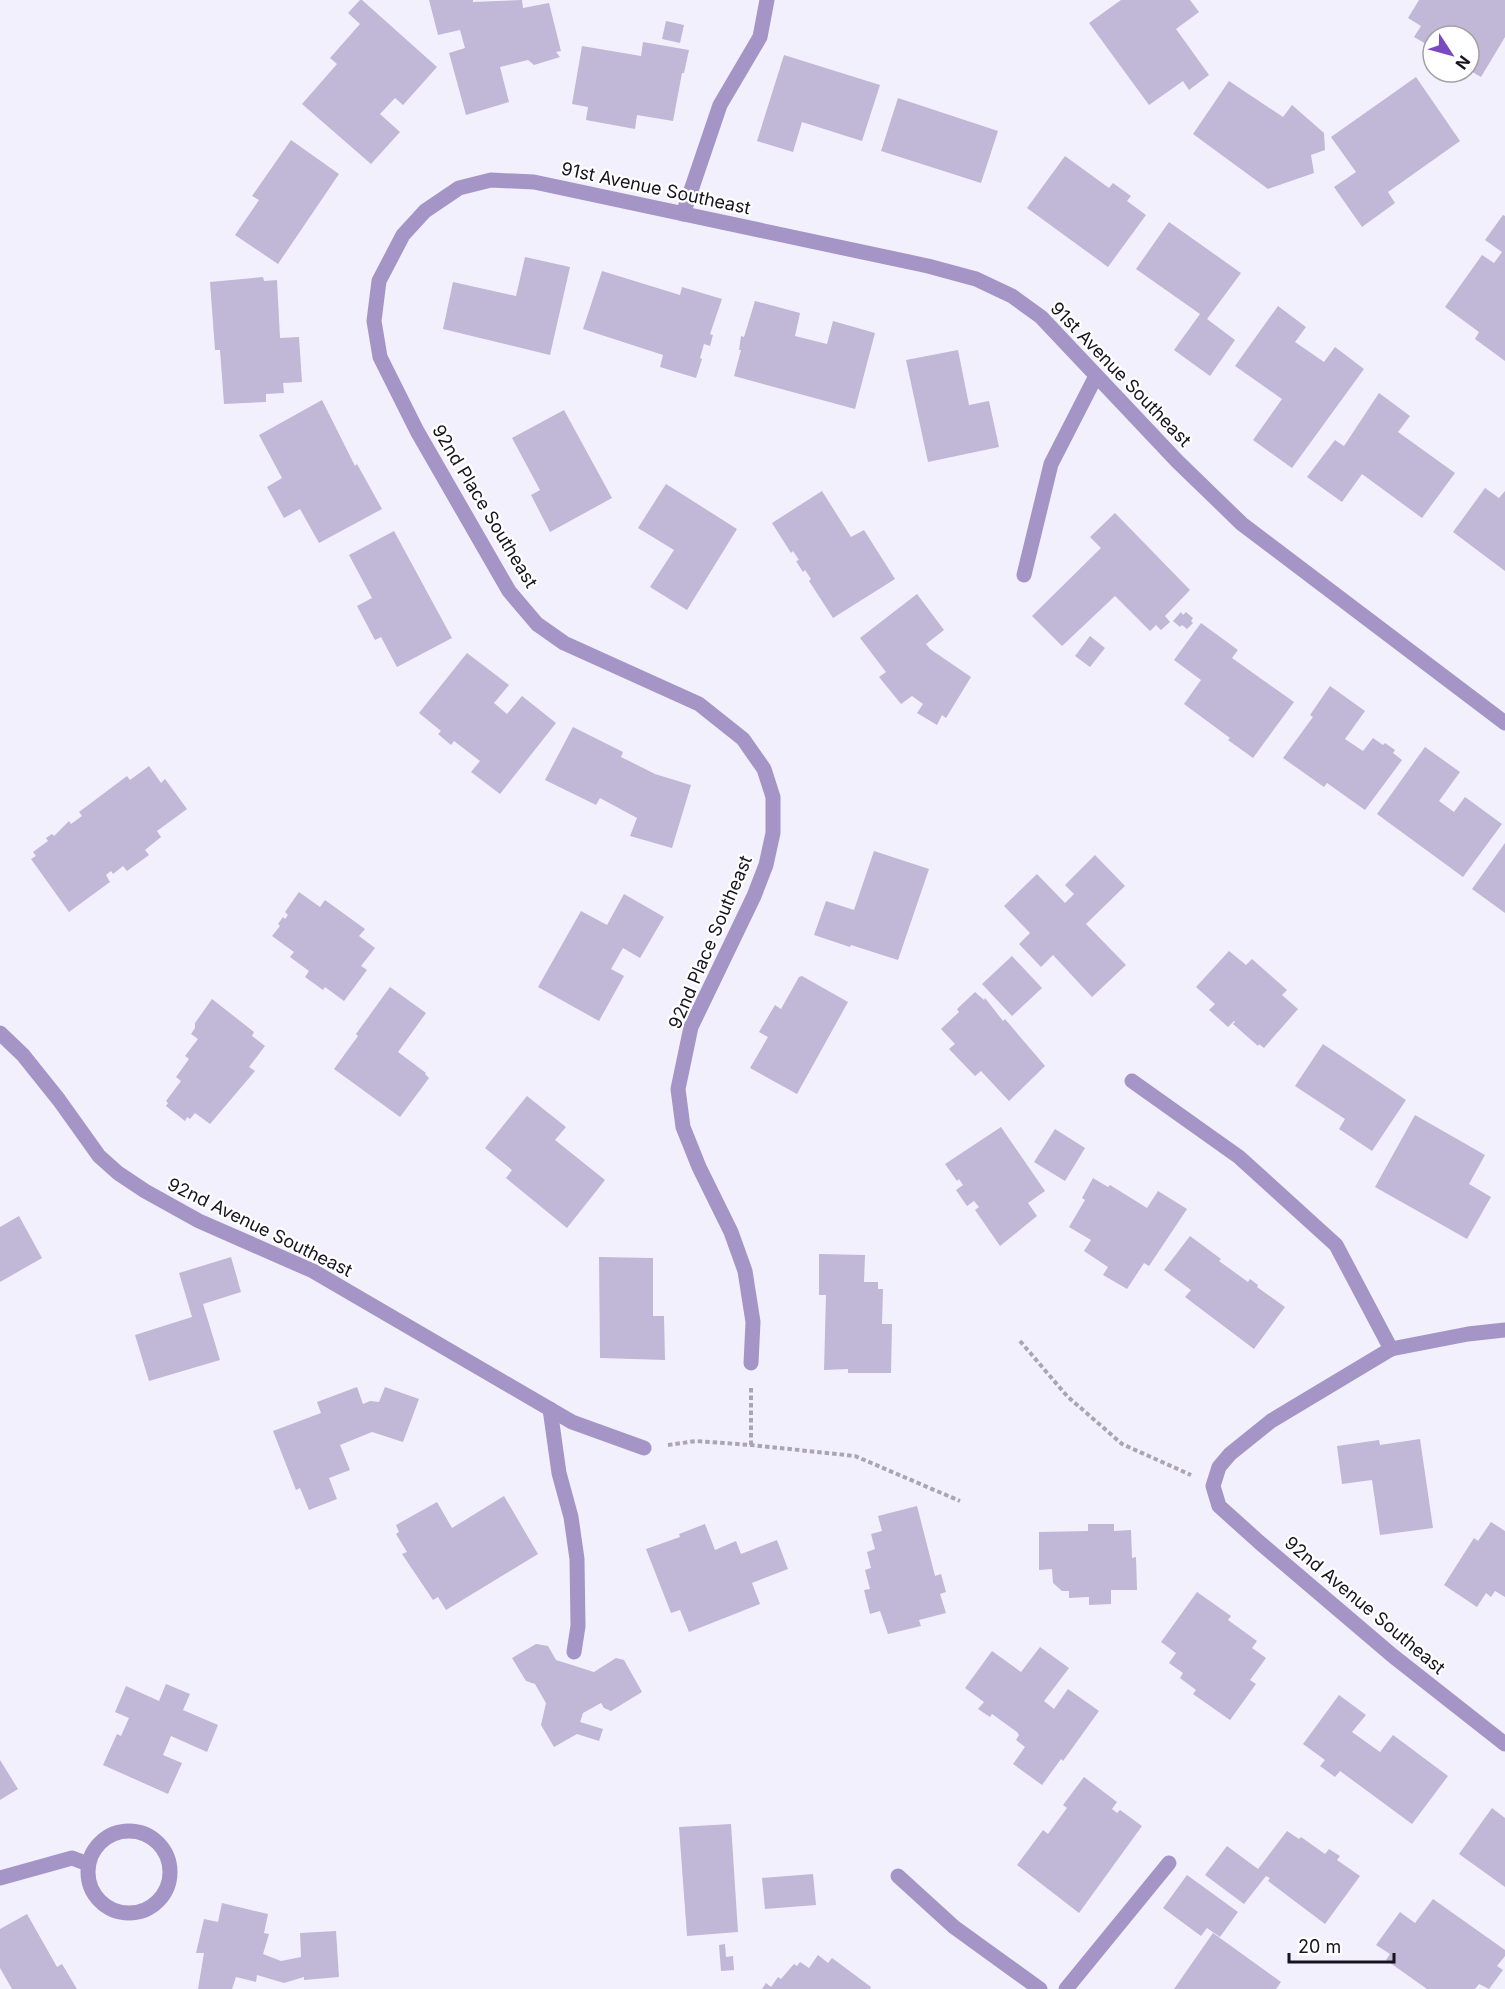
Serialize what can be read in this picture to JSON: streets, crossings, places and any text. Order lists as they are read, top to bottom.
{
  "streets": {
    "street": ["91st Avenue Southeast", "92nd Place Southeast", "92nd Avenue Southeast"]
  },
  "crossings": [
    ["91st Avenue Southeast", "92nd Place Southeast"]
  ],
  "scale_bar": "20 m",
  "north": "bottom right"
}
